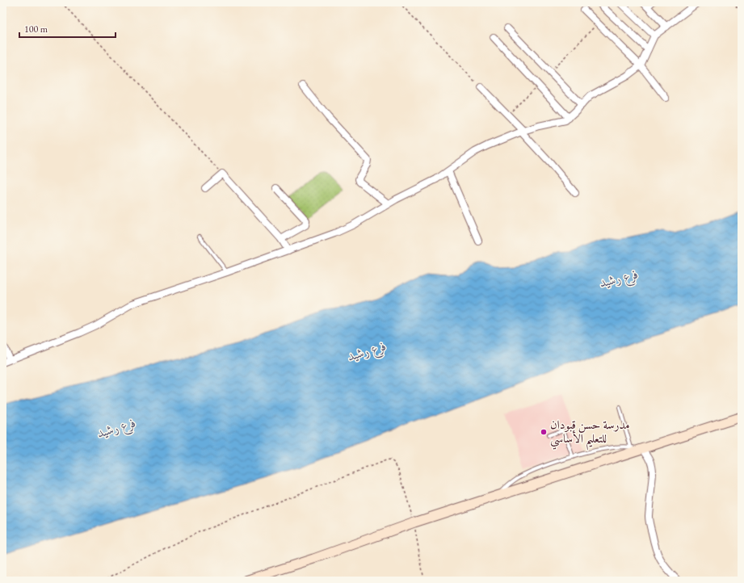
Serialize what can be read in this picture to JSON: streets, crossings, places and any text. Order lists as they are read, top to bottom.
{
  "water": ["فرع رشيد"],
  "places": ["مدرسة حسن قبودان للتعليم الأساسي"],
  "scale_bar": "100 m"
}
